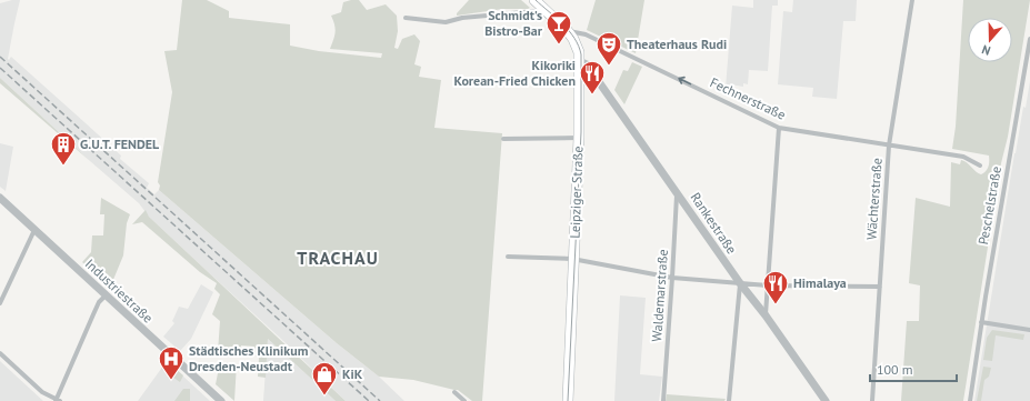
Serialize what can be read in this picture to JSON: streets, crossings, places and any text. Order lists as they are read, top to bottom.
{
  "streets": {
    "main road": ["Leipziger Straße"],
    "street": [
      "Fechnerstraße",
      "Wächterstraße",
      "Peschelstraße",
      "Rankestraße",
      "Industriestraße",
      "Waldemarstraße"
    ]
  },
  "crossings": [
    ["Fechnerstraße", "Leipziger Straße"],
    ["Fechnerstraße", "Wächterstraße"],
    ["Leipziger Straße", "Rankestraße"],
    ["Rankestraße", "Waldemarstraße"]
  ],
  "one_way": ["Fechnerstraße"],
  "districts": ["TRACHAU"],
  "places": {
    "bar": ["Schmidt's Bistro-Bar"],
    "theatre": ["Theaterhaus Rudi"],
    "restaurant": ["Kikoriki Korean-Fried Chicken", "Himalaya"],
    "building": ["G.U.T. FENDEL"],
    "hospital": ["Städtisches Klinikum Dresden-Neustadt"],
    "shop": ["KiK"]
  },
  "scale_bar": "100 m",
  "north": "bottom"
}
